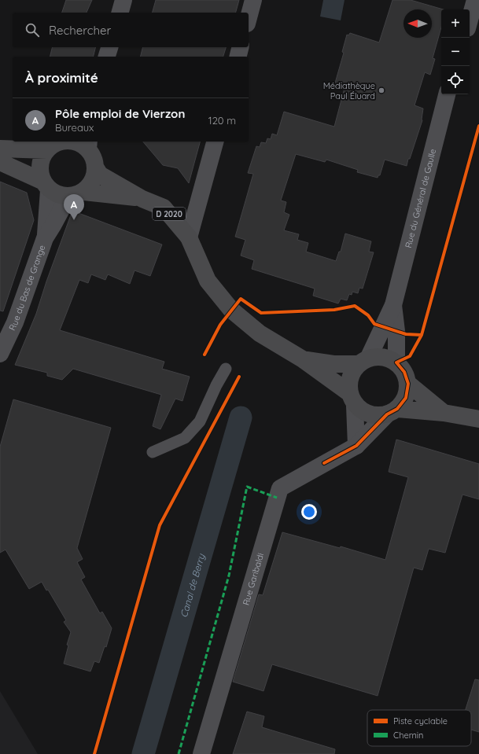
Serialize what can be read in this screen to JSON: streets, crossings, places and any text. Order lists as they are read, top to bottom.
{
  "streets": {
    "main road": ["D 2020"],
    "street": ["Rue du Général de Gaulle", "Rue du Bas de Grange", "Rue Garibaldi"]
  },
  "crossings": [
    ["Rue du Général de Gaulle", "D 2020"],
    ["Rue du Général de Gaulle", "Rue Garibaldi"],
    ["D 2020", "Rue du Bas de Grange"],
    ["D 2020", "Rue Garibaldi"]
  ],
  "water": ["Canal de Berry"],
  "places": ["Médiathèque Paul Éluard"],
  "legend": ["Piste cyclable", "Chemin"],
  "north": "left",
  "page": {
    "map_buttons": ["+", "−"],
    "search": "Rechercher",
    "heading": "À proximité",
    "list": [
      {
        "mark": "A",
        "name": "Pôle emploi de Vierzon",
        "note": "Bureaux",
        "value": "120 m"
      }
    ],
    "pins": "A"
  }
}
